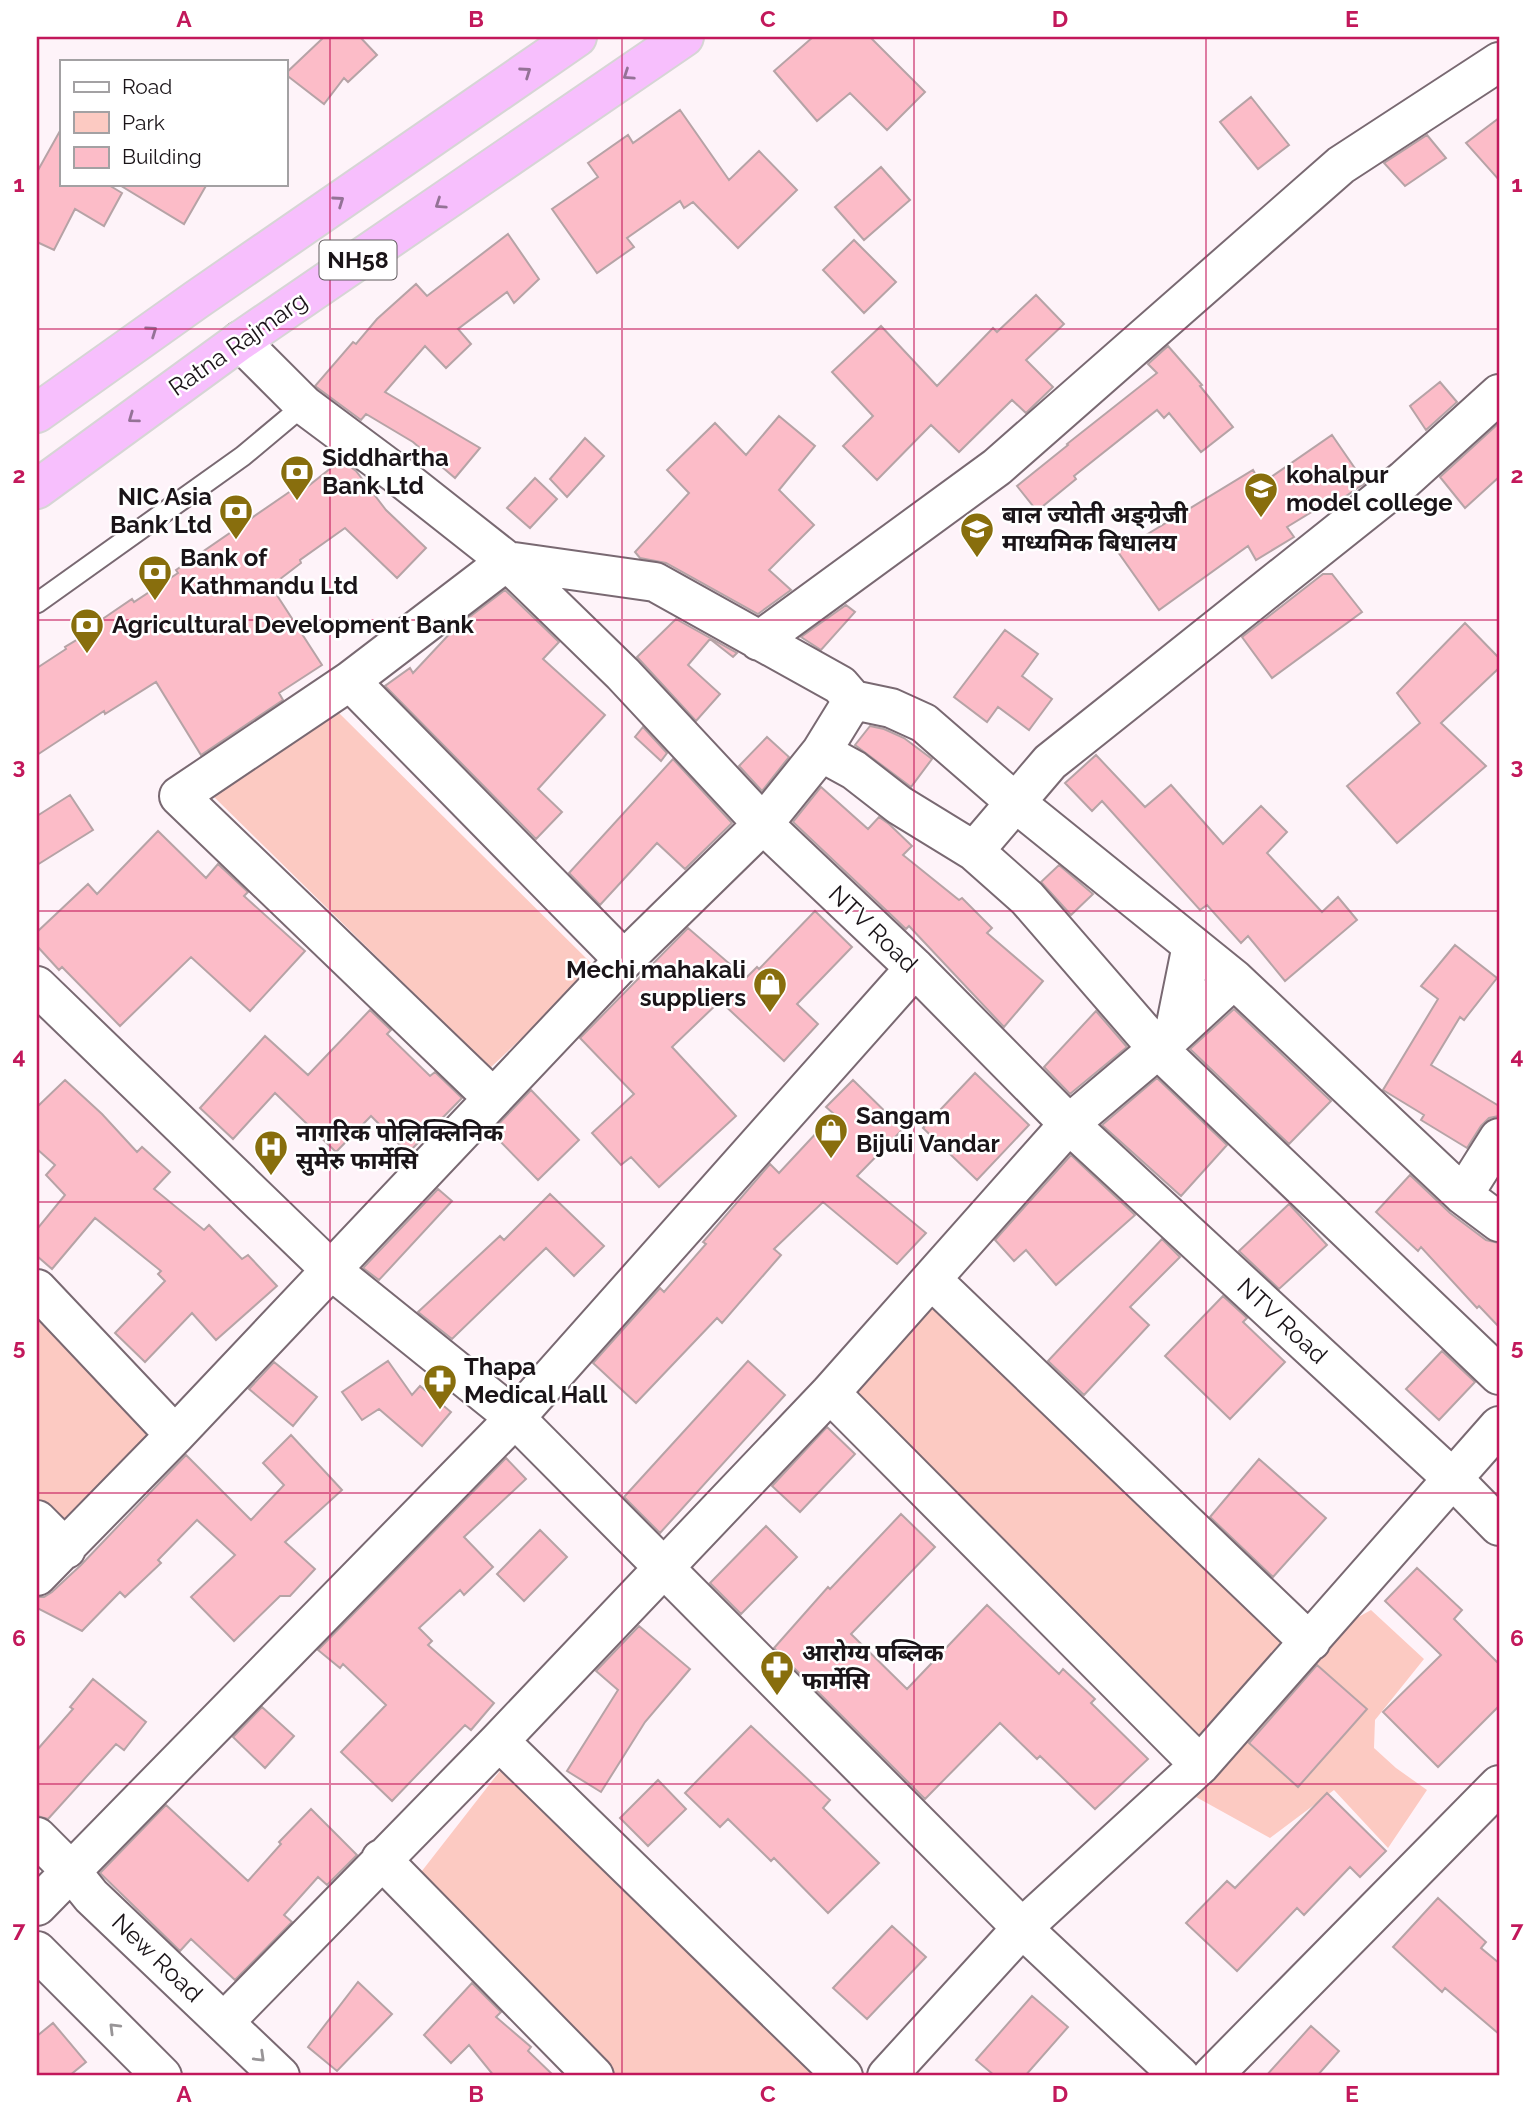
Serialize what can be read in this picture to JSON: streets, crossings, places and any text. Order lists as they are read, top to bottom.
{
  "streets": {
    "highway": ["NH58", "Ratna Rajmarg"],
    "street": ["NTV Road", "New Road"]
  },
  "crossings": [
    ["Ratna Rajmarg", "NTV Road"]
  ],
  "places": {
    "bank": [
      "Siddhartha Bank Ltd",
      "NIC Asia Bank Ltd",
      "Bank of Kathmandu Ltd",
      "Agricultural Development Bank"
    ],
    "school or university": ["kohalpur model college", "बाल ज्योती अङ्ग्रेजी माध्यमिक बिधालय"],
    "shop": ["Mechi mahakali suppliers", "Sangam Bijuli Vandar"],
    "hospital": ["नागरिक पोलिक्लिनिक सुमेरु फार्मेसि"],
    "pharmacy": ["Thapa Medical Hall", "आरोग्य पब्लिक फार्मेसि"]
  },
  "legend": ["Road", "Park", "Building"],
  "grid": {
    "columns": [
      "A",
      "B",
      "C",
      "D",
      "E"
    ],
    "rows": [
      "1",
      "2",
      "3",
      "4",
      "5",
      "6",
      "7"
    ]
  }
}
